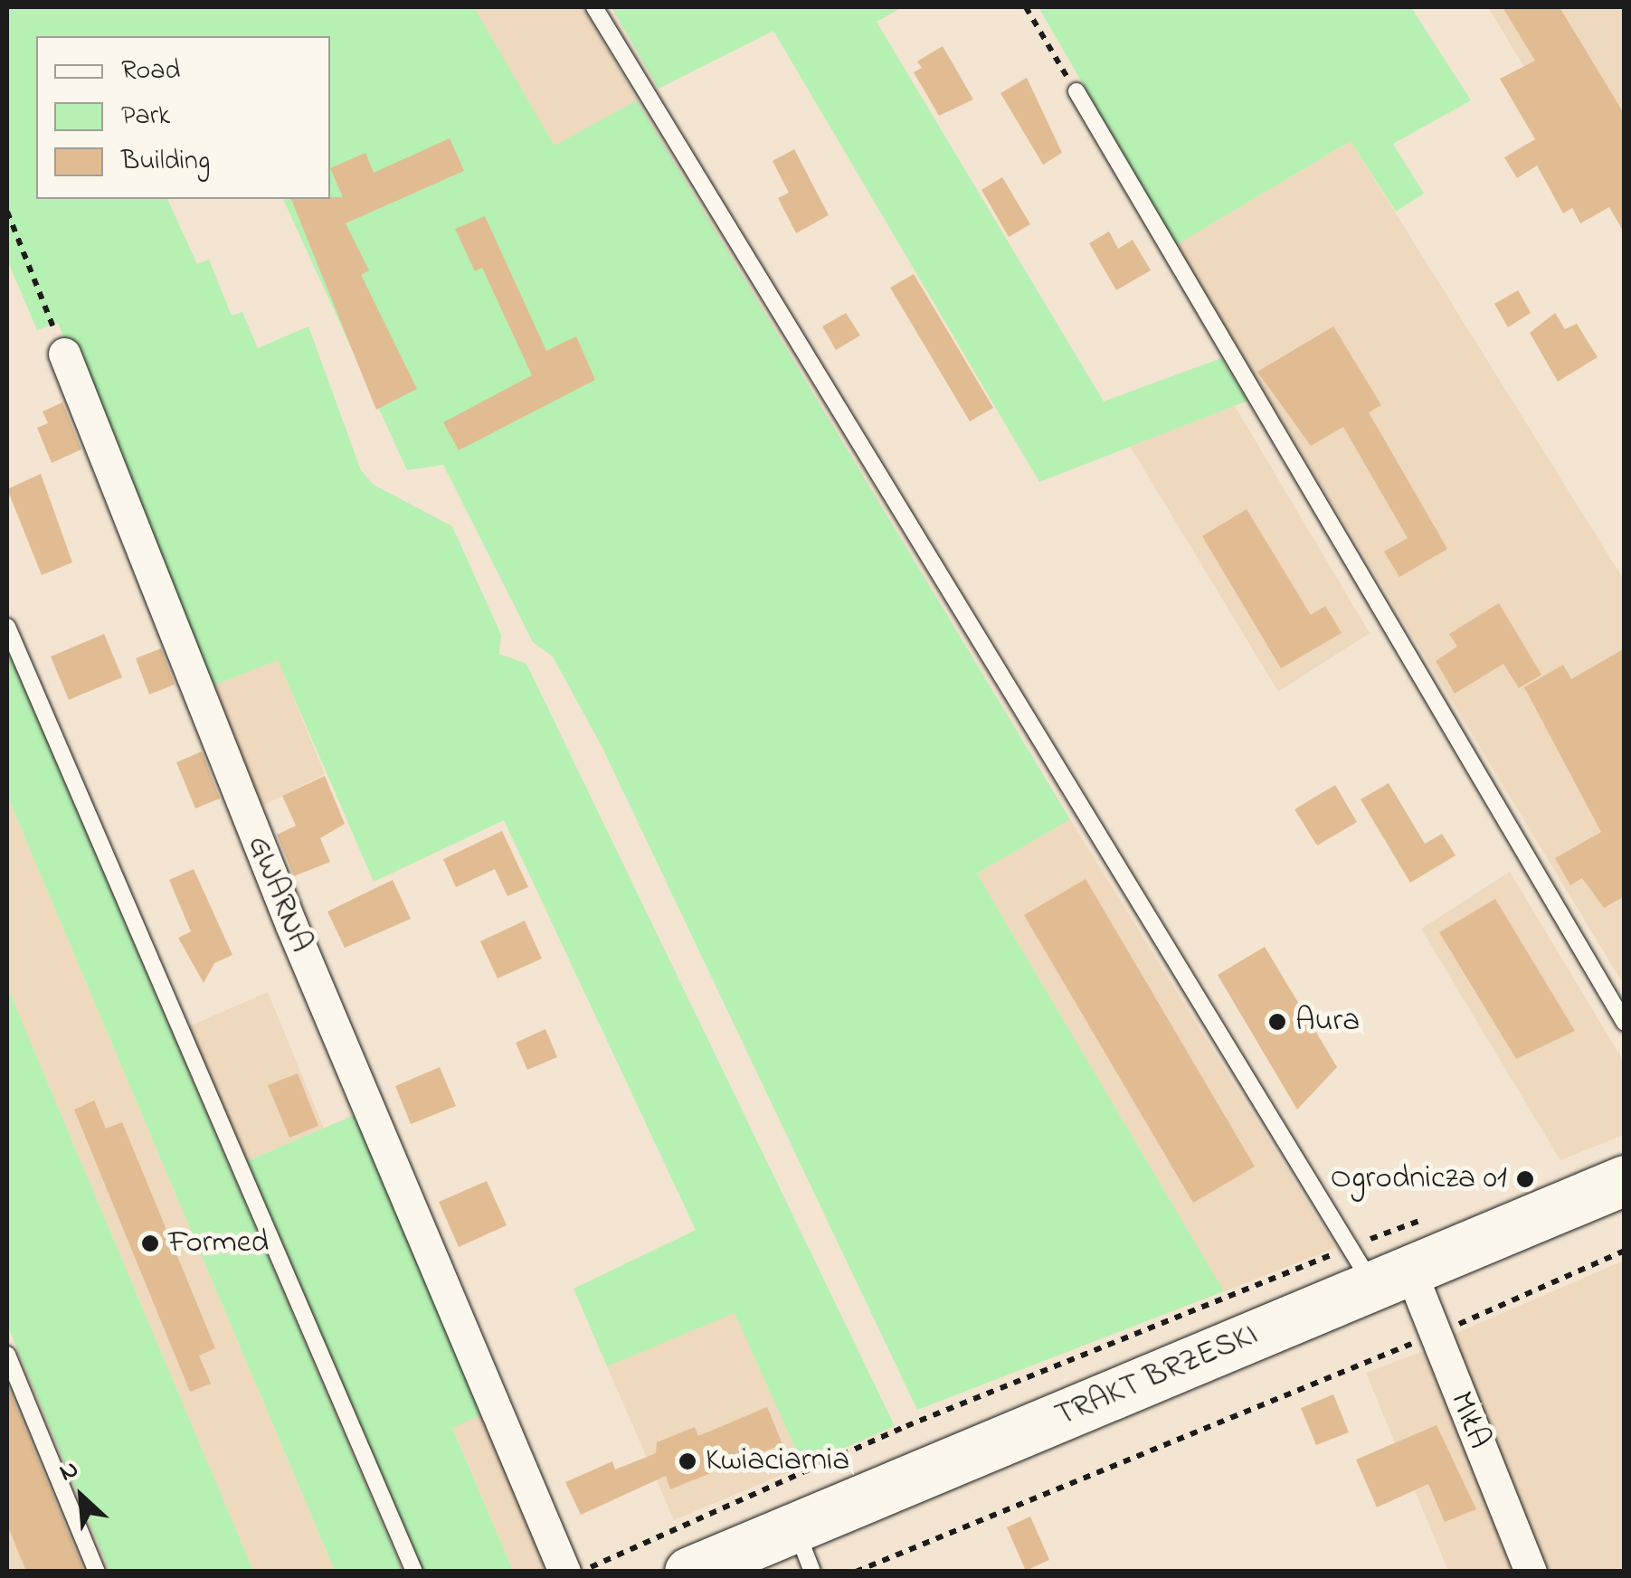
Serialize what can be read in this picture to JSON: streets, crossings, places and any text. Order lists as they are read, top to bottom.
{
  "streets": {
    "main road": ["TRAKT BRZESKI"],
    "street": ["GWARNA", "MIŁA"]
  },
  "crossings": [
    ["TRAKT BRZESKI", "MIŁA"]
  ],
  "places": [
    "Aura",
    "Ogrodnicza 01",
    "Formed",
    "Kwiaciarnia"
  ],
  "legend": ["Road", "Park", "Building"],
  "north": "top left"
}
